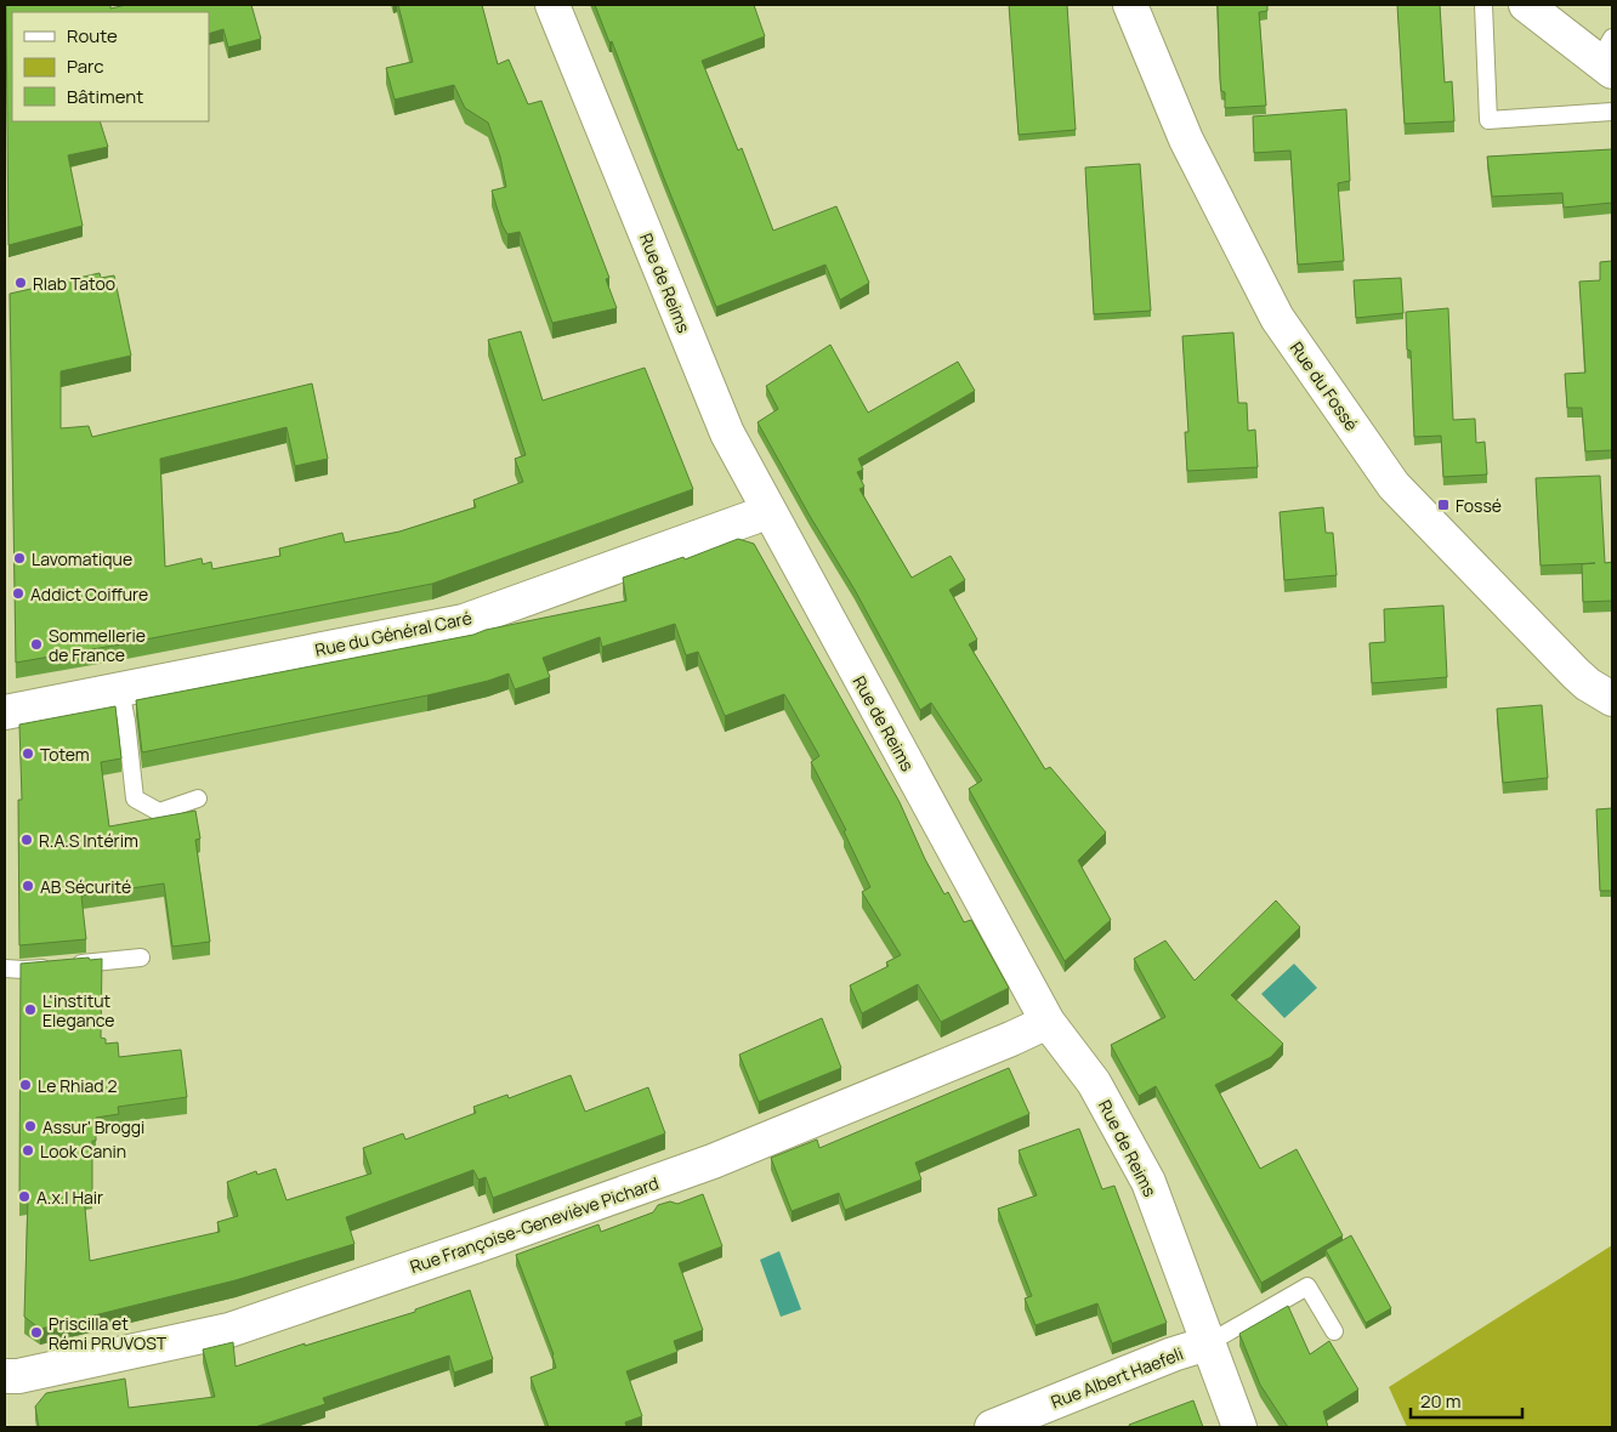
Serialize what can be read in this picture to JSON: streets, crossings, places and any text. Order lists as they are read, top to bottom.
{
  "streets": {
    "street": [
      "Rue de Reims",
      "Rue du Fossé",
      "Rue du Général Caré",
      "Rue Françoise-Geneviève Pichard",
      "Rue Albert Haefeli"
    ]
  },
  "crossings": [
    ["Rue de Reims", "Rue du Général Caré"],
    ["Rue de Reims", "Rue Françoise-Geneviève Pichard"],
    ["Rue de Reims", "Rue Albert Haefeli"]
  ],
  "places": {
    "other": [
      "Rlab Tatoo",
      "Lavomatique",
      "Addict Coiffure",
      "Sommellerie de France",
      "Totem",
      "R.A.S Intérim",
      "AB Sécurité",
      "L'institut Elegance",
      "Le Rhiad 2",
      "Assur' Broggi",
      "Look Canin",
      "A.x.l Hair",
      "Priscilla et Rémi PRUVOST"
    ],
    "transit": ["Fossé"]
  },
  "legend": ["Route", "Parc", "Bâtiment"],
  "scale_bar": "20 m"
}
